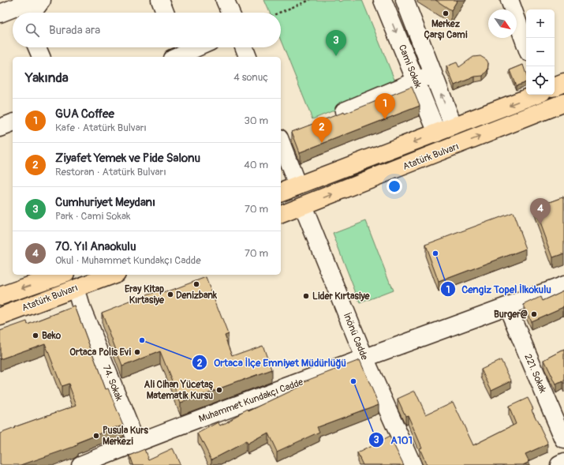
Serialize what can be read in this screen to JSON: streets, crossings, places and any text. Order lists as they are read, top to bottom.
{
  "streets": {
    "main road": ["Atatürk Bulvarı"],
    "street": [
      "Cami Sokak",
      "İnönü Cadde",
      "221. Sokak",
      "74. Sokak",
      "Muhammet Kundakçı Cadde"
    ]
  },
  "crossings": [
    ["Cami Sokak", "Atatürk Bulvarı"],
    ["Atatürk Bulvarı", "İnönü Cadde"],
    ["Atatürk Bulvarı", "74. Sokak"],
    ["İnönü Cadde", "Muhammet Kundakçı Cadde"],
    ["221. Sokak", "Muhammet Kundakçı Cadde"],
    ["74. Sokak", "Muhammet Kundakçı Cadde"]
  ],
  "places": [
    "Merkez Çarşı Cami",
    "Cengiz Topel İlkokulu",
    "Denizbank",
    "Eray Kitap Kırtasiye",
    "Lider Kırtasiye",
    "Burger@",
    "Beko",
    "Ortaca İlçe Emniyet Müdürlüğü",
    "Ortaca Polis Evi",
    "A101",
    "Ali Cihan Yücetaş Matematik Kursu",
    "Pusula Kurs Merkezi"
  ],
  "north": "bottom right",
  "page": {
    "map_buttons": ["+", "−"],
    "search": "Burada ara",
    "pins": [
      "3",
      "1",
      "2",
      "4"
    ],
    "heading": ["Yakında", "4 sonuç"],
    "list": [
      {
        "mark": "1",
        "name": "GUA Coffee",
        "note": "Kafe · Atatürk Bulvarı",
        "value": "30 m"
      },
      {
        "mark": "2",
        "name": "Ziyafet Yemek ve Pide Salonu",
        "note": "Restoran · Atatürk Bulvarı",
        "value": "40 m"
      },
      {
        "mark": "3",
        "name": "Cumhuriyet Meydanı",
        "note": "Park · Cami Sokak",
        "value": "70 m"
      },
      {
        "mark": "4",
        "name": "70. Yıl Anaokulu",
        "note": "Okul · Muhammet Kundakçı Cadde",
        "value": "70 m"
      }
    ]
  }
}
